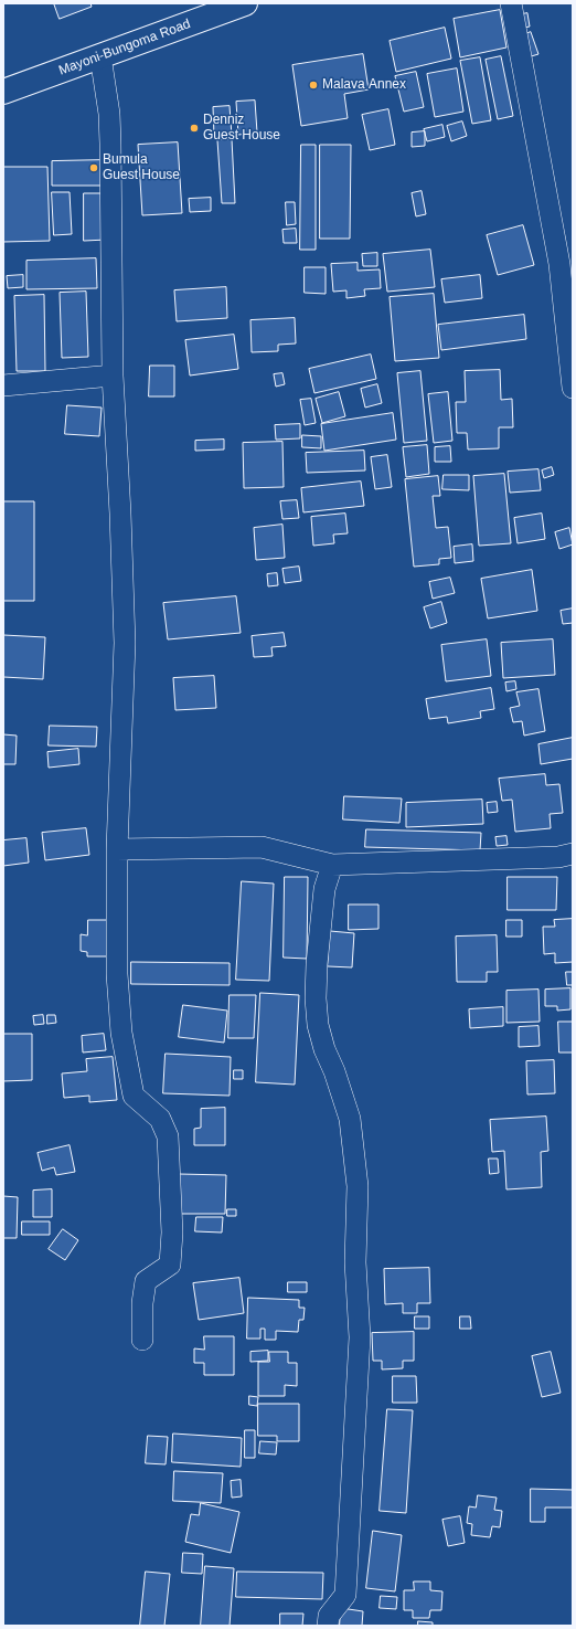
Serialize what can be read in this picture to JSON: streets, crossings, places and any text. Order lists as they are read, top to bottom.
{
  "streets": {
    "main road": ["Mayoni-Bungoma Road"]
  },
  "places": ["Malava Annex", "Denniz Guest House", "Bumula Guest House"]
}
